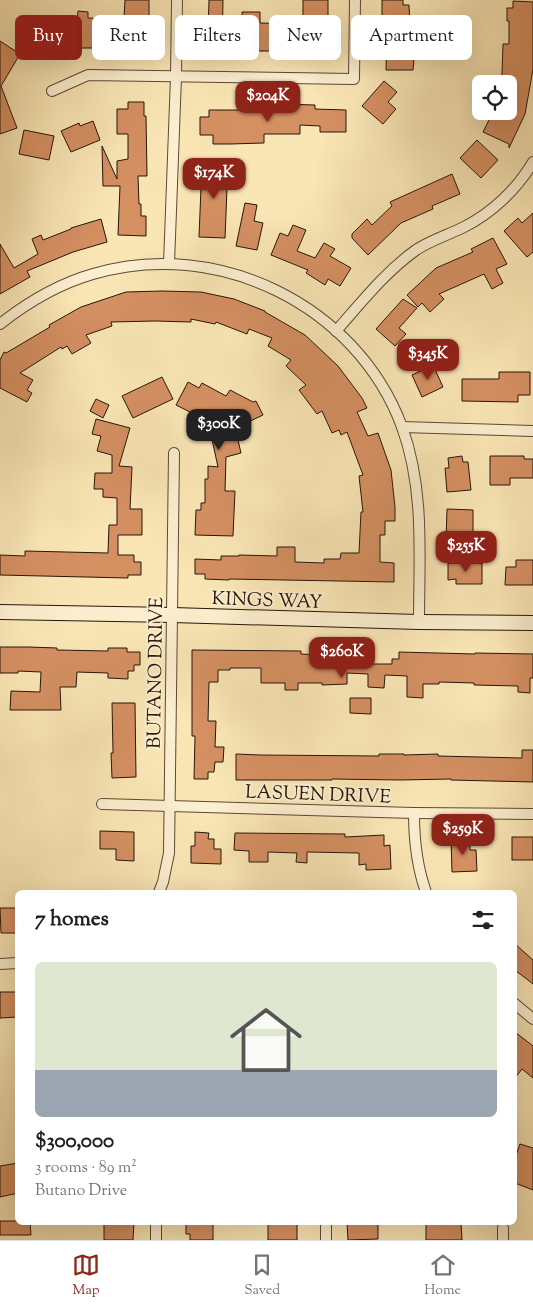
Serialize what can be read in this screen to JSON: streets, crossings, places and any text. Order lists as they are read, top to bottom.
{
  "streets": {
    "street": ["KINGS WAY", "BUTANO DRIVE", "LASUEN DRIVE"]
  },
  "crossings": [
    ["KINGS WAY", "BUTANO DRIVE"],
    ["BUTANO DRIVE", "LASUEN DRIVE"]
  ],
  "page": {
    "chip": [
      "Buy",
      "Rent",
      "Filters",
      "New",
      "Apartment"
    ],
    "price": [
      "$204K",
      "$174K",
      "$345K",
      "$300K",
      "$255K",
      "$260K",
      "$259K"
    ],
    "heading": "7 homes",
    "list": [
      {
        "name": "$300,000",
        "note": "3 rooms · 89 m² · Butano Drive"
      }
    ],
    "tabs": ["Map", "Saved", "Home"]
  }
}
